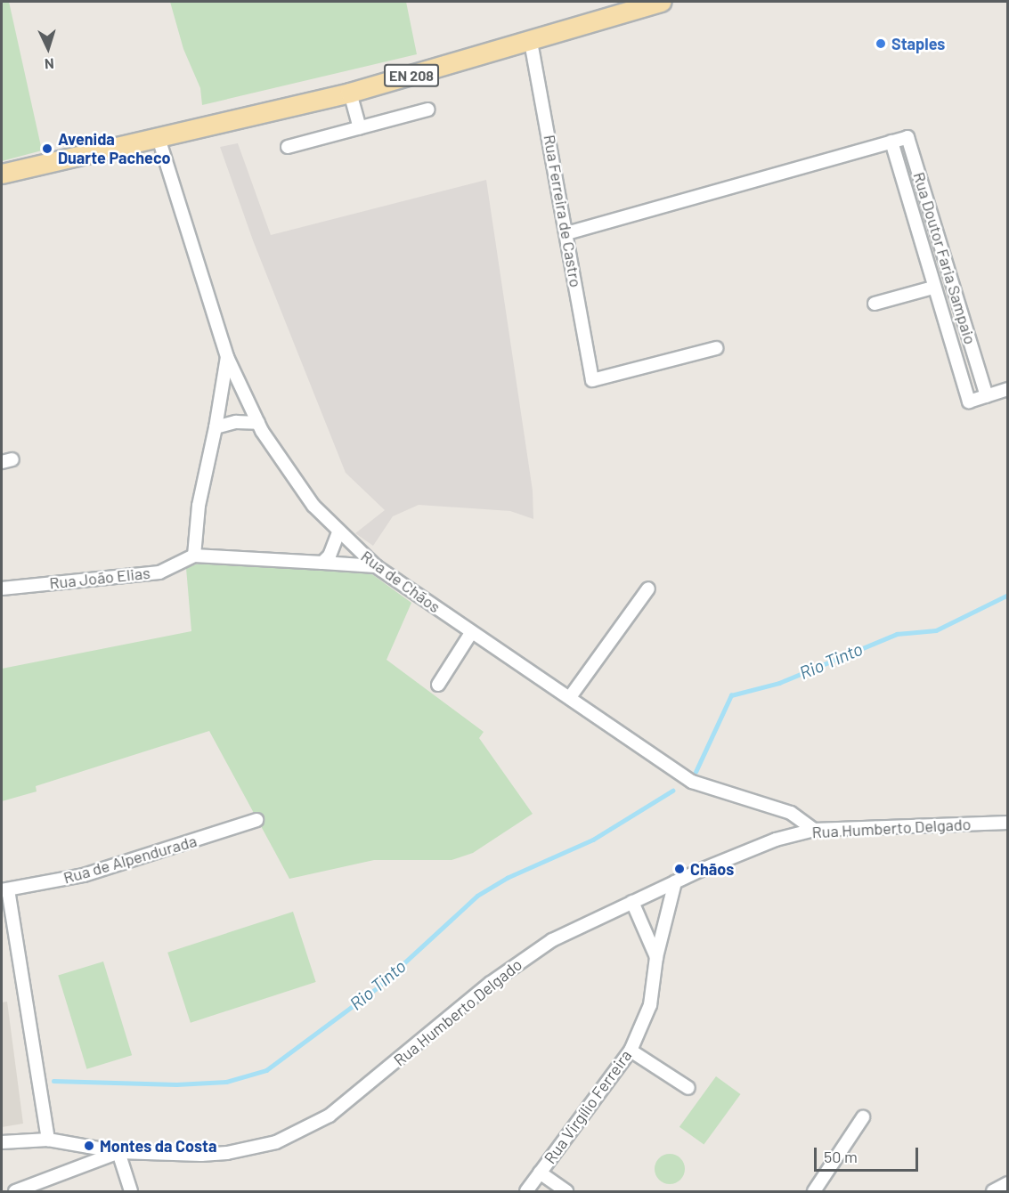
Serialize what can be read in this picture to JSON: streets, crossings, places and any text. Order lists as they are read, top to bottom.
{
  "streets": {
    "main road": ["EN 208"],
    "street": [
      "Rua Ferreira de Castro",
      "Rua Doutor Faria Sampaio",
      "Rua João Elias",
      "Rua de Chãos",
      "Rua Humberto Delgado",
      "Rua de Alpendurada",
      "Rua Virgílio Ferreira"
    ]
  },
  "crossings": [
    ["EN 208", "Rua Ferreira de Castro"],
    ["EN 208", "Rua de Chãos"],
    ["Rua de Chãos", "Rua Humberto Delgado"],
    ["Rua Humberto Delgado", "Rua Virgílio Ferreira"]
  ],
  "water": ["Rio Tinto"],
  "places": [
    "Staples",
    "Avenida Duarte Pacheco",
    "Chãos",
    "Montes da Costa"
  ],
  "scale_bar": "50 m",
  "north": "bottom"
}
